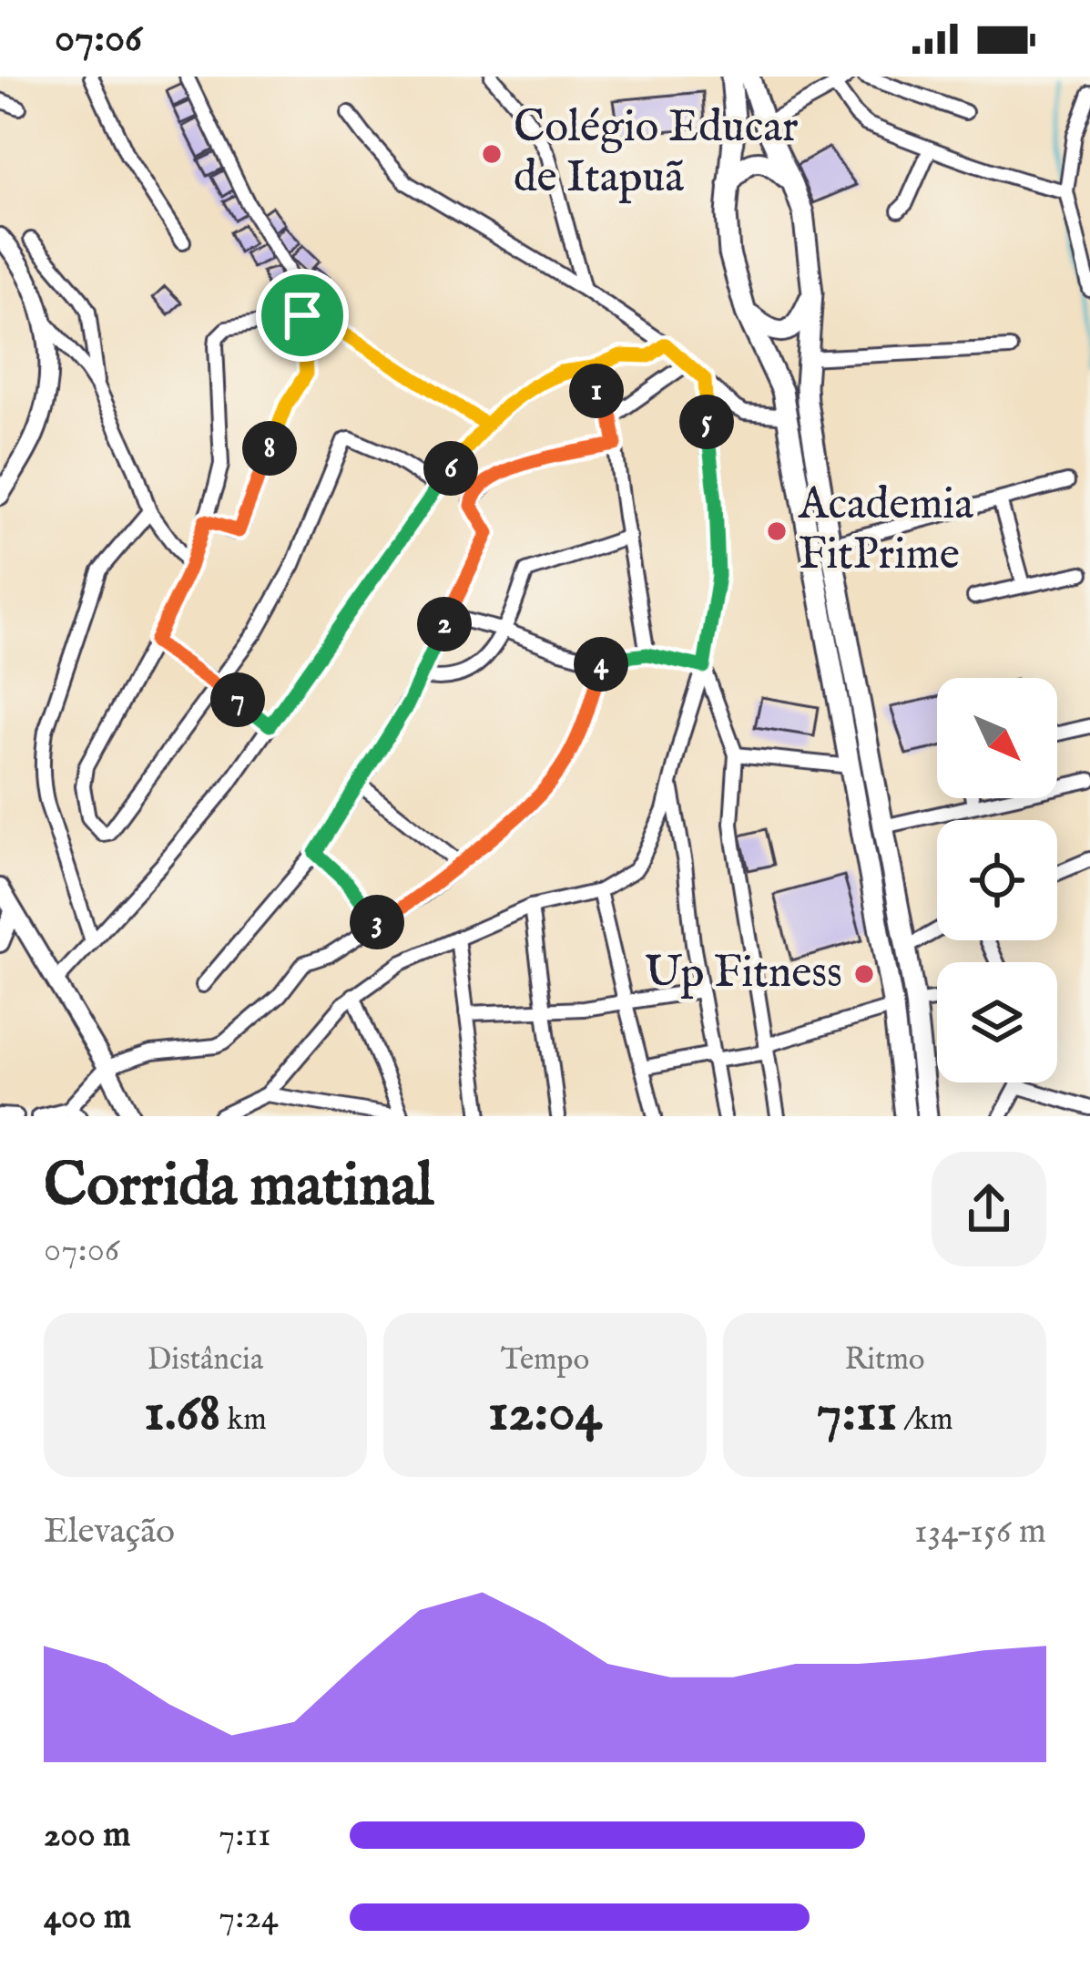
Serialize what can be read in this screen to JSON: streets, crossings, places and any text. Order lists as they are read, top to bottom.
{
  "places": ["Colégio Educar de Itapuã", "Academia FitPrime", "Up Fitness"],
  "north": "bottom right",
  "page": {
    "status": "07:06",
    "pins": [
      "1",
      "5",
      "8",
      "6",
      "2",
      "4",
      "7",
      "3"
    ],
    "heading": ["Corrida matinal", "07:06"],
    "stats": [
      ["Distância", "1.68 km"],
      ["Tempo", "12:04"],
      ["Ritmo", "7:11 /km"]
    ],
    "chart": ["Elevação", "134–156 m"],
    "list": [
      {
        "name": "200 m",
        "note": "7:11"
      },
      {
        "name": "400 m",
        "note": "7:24"
      }
    ]
  }
}
